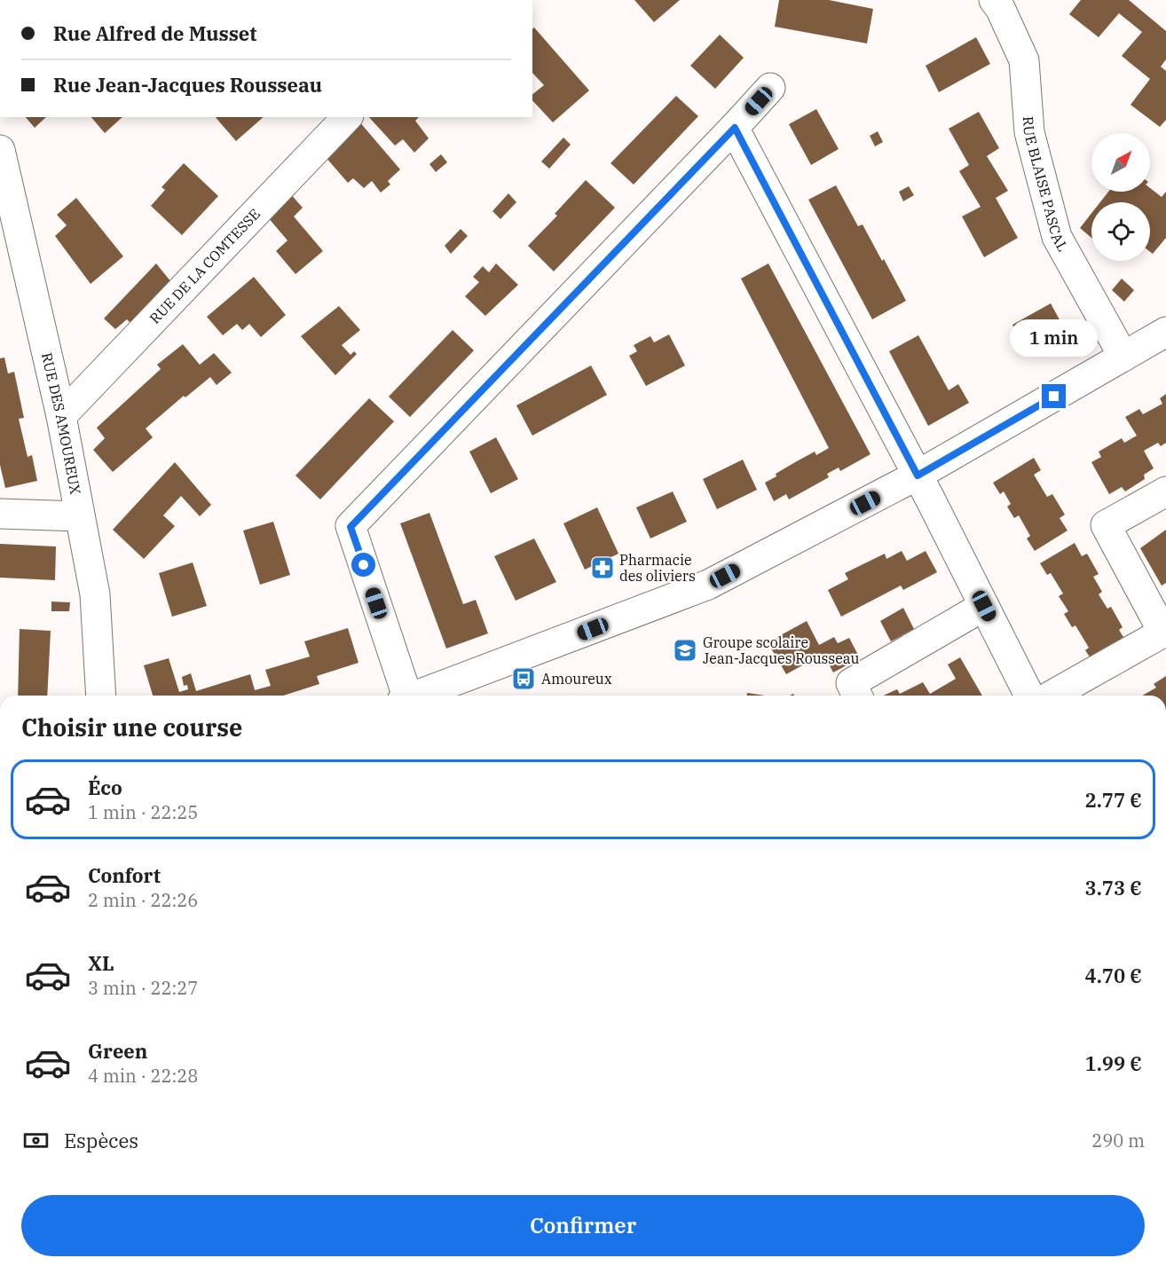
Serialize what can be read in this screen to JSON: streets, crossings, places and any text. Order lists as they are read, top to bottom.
{
  "streets": {
    "street": ["RUE BLAISE PASCAL", "RUE DE LA COMTESSE", "RUE DES AMOUREUX"]
  },
  "crossings": [
    ["RUE DE LA COMTESSE", "RUE DES AMOUREUX"]
  ],
  "places": {
    "pharmacy": ["Pharmacie des oliviers"],
    "school or university": ["Groupe scolaire Jean-Jacques Rousseau"],
    "bus stop": ["Amoureux"]
  },
  "north": "top right",
  "page": {
    "banner": ["Rue Alfred de Musset", "Rue Jean-Jacques Rousseau"],
    "bubble": "1 min",
    "heading": "Choisir une course",
    "list": [
      {
        "name": "Éco",
        "note": "1 min · 22:25",
        "value": "2.77 €"
      },
      {
        "name": "Confort",
        "note": "2 min · 22:26",
        "value": "3.73 €"
      },
      {
        "name": "XL",
        "note": "3 min · 22:27",
        "value": "4.70 €"
      },
      {
        "name": "Green",
        "note": "4 min · 22:28",
        "value": "1.99 €"
      }
    ],
    "pay": ["Espèces", "290 m"],
    "buttons": "Confirmer"
  }
}
